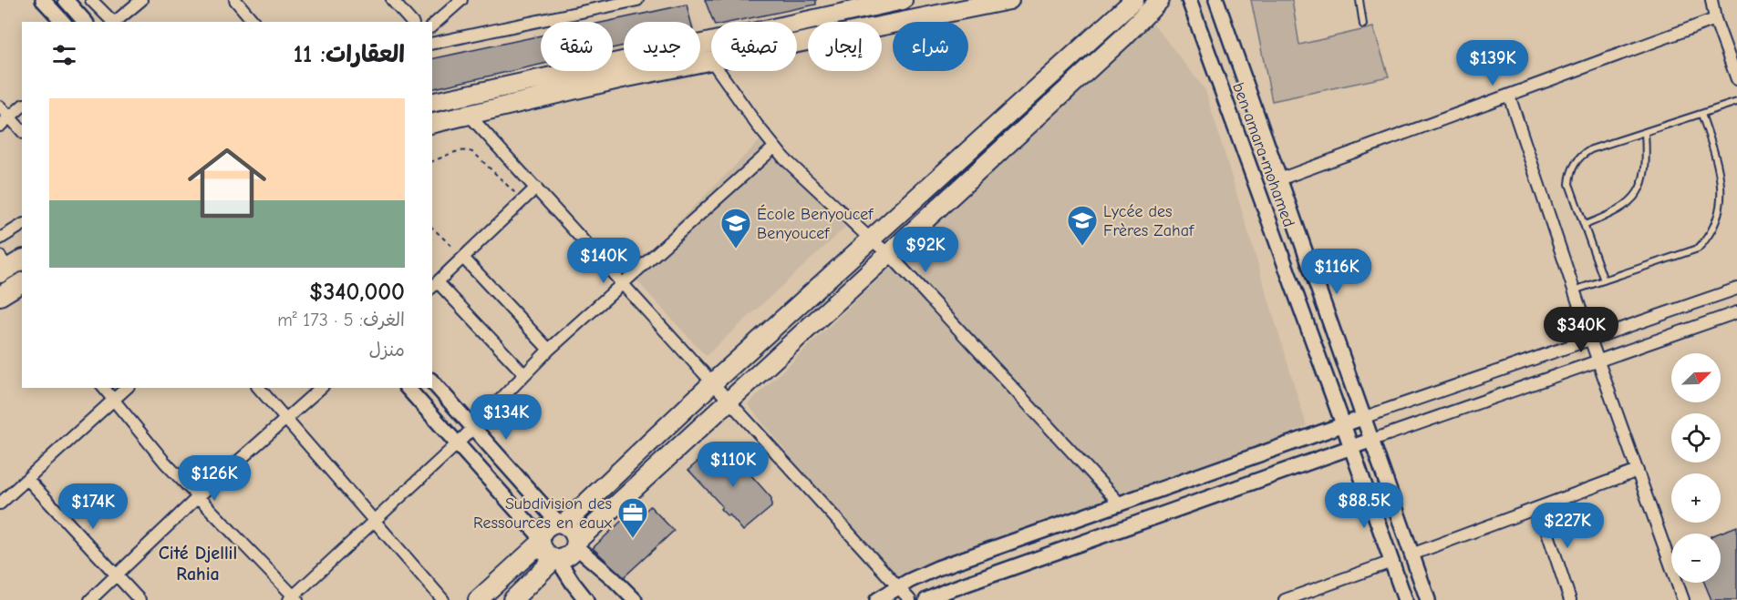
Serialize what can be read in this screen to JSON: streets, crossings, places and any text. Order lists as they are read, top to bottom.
{
  "streets": {
    "street": ["ben amara mohamed"]
  },
  "districts": ["Cité Djellil Rahia"],
  "places": {
    "school or university": ["Lycée des Frères Zahaf", "École Benyoucef Benyoucef"],
    "office": ["Subdivision des Ressources en eaux"]
  },
  "north": "top right",
  "page": {
    "chip": [
      "شراء",
      "إيجار",
      "تصفية",
      "جديد",
      "شقة"
    ],
    "heading": "العقارات: 11",
    "price": [
      "$139K",
      "$92K",
      "$140K",
      "$116K",
      "$340K",
      "$134K",
      "$110K",
      "$126K",
      "$88.5K",
      "$174K",
      "$227K"
    ],
    "list": [
      {
        "name": "$340,000",
        "note": "الغرف: 5 · 173 m² · منزل"
      }
    ],
    "map_buttons": ["+", "−"]
  }
}
